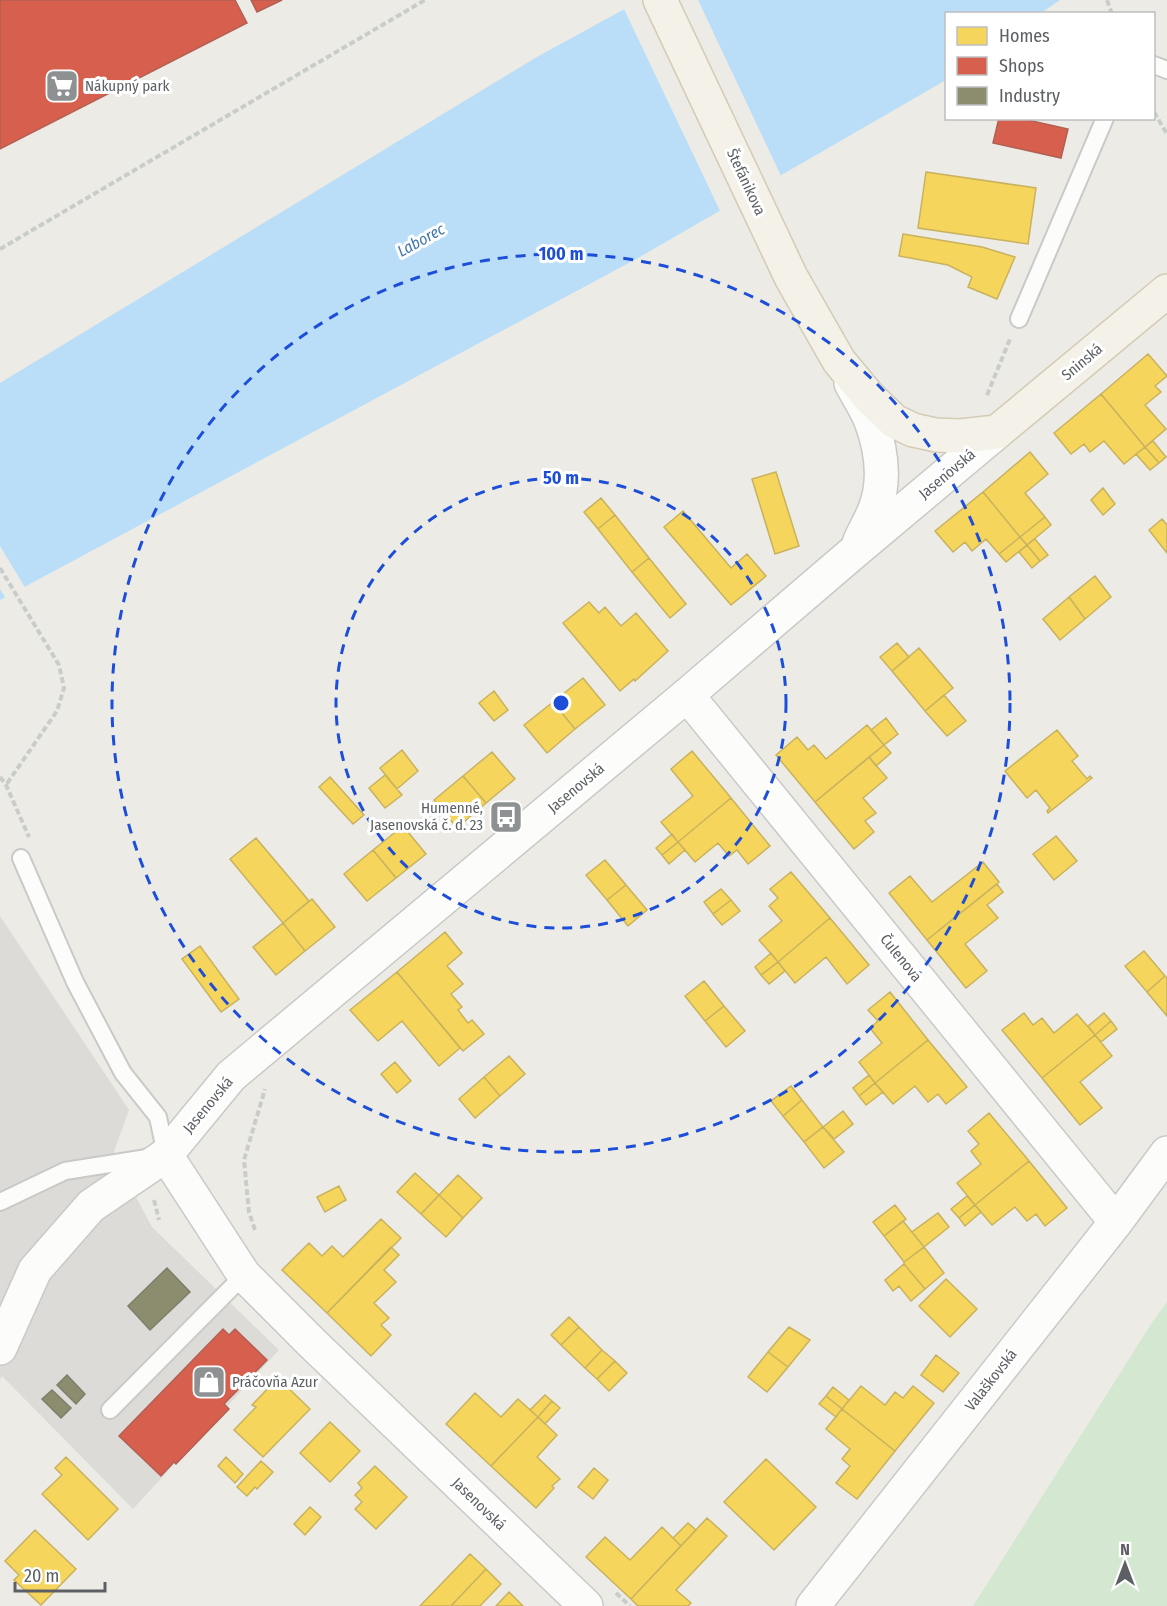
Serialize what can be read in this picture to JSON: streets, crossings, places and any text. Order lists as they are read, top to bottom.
{
  "streets": {
    "main road": ["Štefánikova", "Sninská"],
    "street": ["Jasenovská", "Čulenova", "Valaškovská"]
  },
  "crossings": [
    ["Štefánikova", "Sninská"],
    ["Štefánikova", "Jasenovská"],
    ["Sninská", "Jasenovská"],
    ["Jasenovská", "Čulenova"],
    ["Čulenova", "Valaškovská"]
  ],
  "water": ["Laborec"],
  "places": {
    "supermarket": ["Nákupný park"],
    "bus stop": ["Humenné, Jasenovská č. d. 23"],
    "shop": ["Práčovňa Azur"]
  },
  "legend": ["Homes", "Shops", "Industry"],
  "scale_bar": "20 m",
  "north": "top",
  "rings": ["100 m", "50 m"]
}
